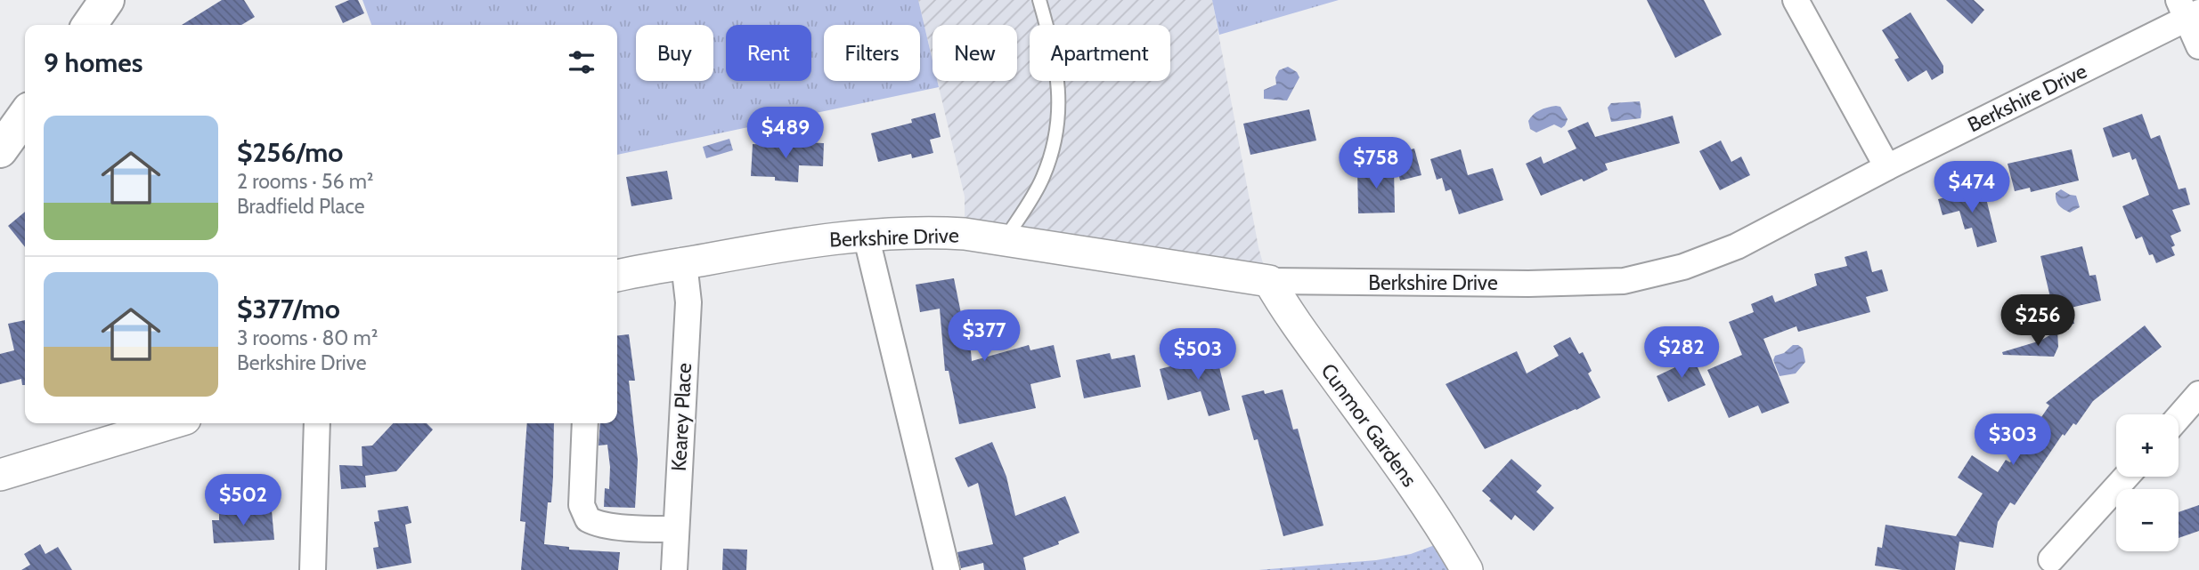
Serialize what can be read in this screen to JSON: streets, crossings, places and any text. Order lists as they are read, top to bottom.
{
  "streets": {
    "street": ["Berkshire Drive", "Kearey Place", "Cunmor Gardens"]
  },
  "crossings": [
    ["Berkshire Drive", "Kearey Place"],
    ["Berkshire Drive", "Cunmor Gardens"]
  ],
  "page": {
    "chip": [
      "Buy",
      "Rent",
      "Filters",
      "New",
      "Apartment"
    ],
    "heading": "9 homes",
    "list": [
      {
        "name": "$256/mo",
        "note": "2 rooms · 56 m² · Bradfield Place"
      },
      {
        "name": "$377/mo",
        "note": "3 rooms · 80 m² · Berkshire Drive"
      }
    ],
    "price": [
      "$489",
      "$758",
      "$474",
      "$256",
      "$377",
      "$282",
      "$503",
      "$303",
      "$502"
    ],
    "map_buttons": ["+", "−"]
  }
}
